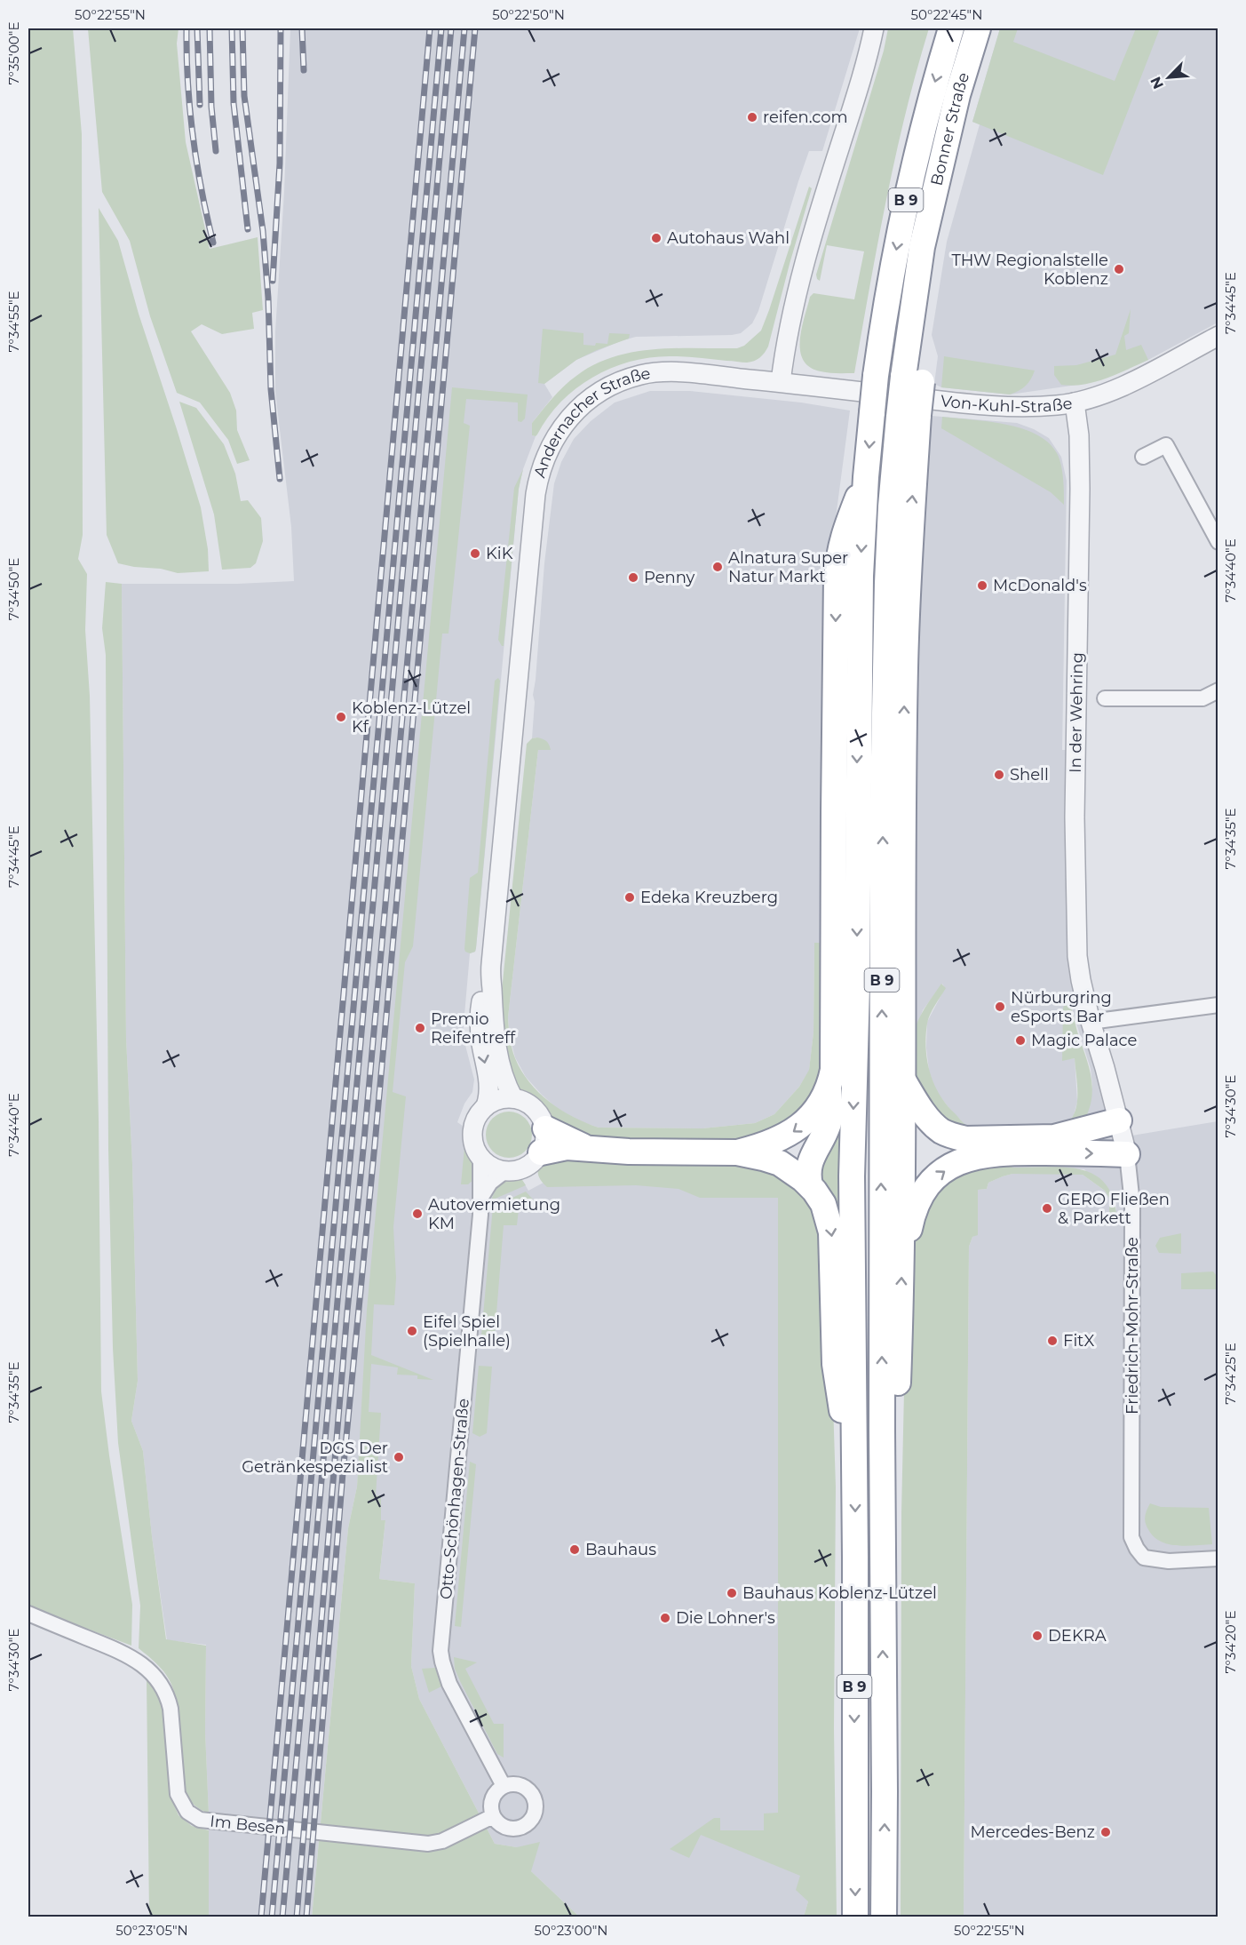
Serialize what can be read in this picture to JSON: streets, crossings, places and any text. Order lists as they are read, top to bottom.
{
  "streets": {
    "highway": ["Bonner Straße", "B 9"],
    "street": [
      "Von-Kuhl-Straße",
      "Andernacher Straße",
      "In der Wehring",
      "Friedrich-Mohr-Straße",
      "Otto-Schönhagen-Straße",
      "Im Besen"
    ]
  },
  "crossings": [
    ["Bonner Straße", "B 9"],
    ["Von-Kuhl-Straße", "Andernacher Straße"],
    ["Von-Kuhl-Straße", "In der Wehring"],
    ["Andernacher Straße", "Otto-Schönhagen-Straße"],
    ["In der Wehring", "Friedrich-Mohr-Straße"],
    ["Otto-Schönhagen-Straße", "Im Besen"]
  ],
  "places": [
    "reifen.com",
    "Autohaus Wahl",
    "THW Regionalstelle Koblenz",
    "KiK",
    "Alnatura Super Natur Markt",
    "Penny",
    "McDonald's",
    "Koblenz-Lützel Kf",
    "Shell",
    "Edeka Kreuzberg",
    "Nürburgring eSports Bar",
    "Premio Reifentreff",
    "Magic Palace",
    "GERO Fließen & Parkett",
    "Autovermietung KM",
    "Eifel Spiel (Spielhalle)",
    "FitX",
    "DGS Der Getränkespezialist",
    "Bauhaus",
    "Bauhaus Koblenz-Lützel",
    "Die Lohner's",
    "DEKRA",
    "Mercedes-Benz"
  ],
  "north": "bottom left",
  "coordinates": [
    "50°22'55\"N",
    "50°22'50\"N",
    "50°22'45\"N",
    "7°35'00\"E",
    "7°34'45\"E",
    "7°34'55\"E",
    "7°34'40\"E",
    "7°34'50\"E",
    "7°34'35\"E",
    "7°34'30\"E",
    "7°34'25\"E",
    "7°34'20\"E",
    "50°23'05\"N",
    "50°23'00\"N"
  ]
}
